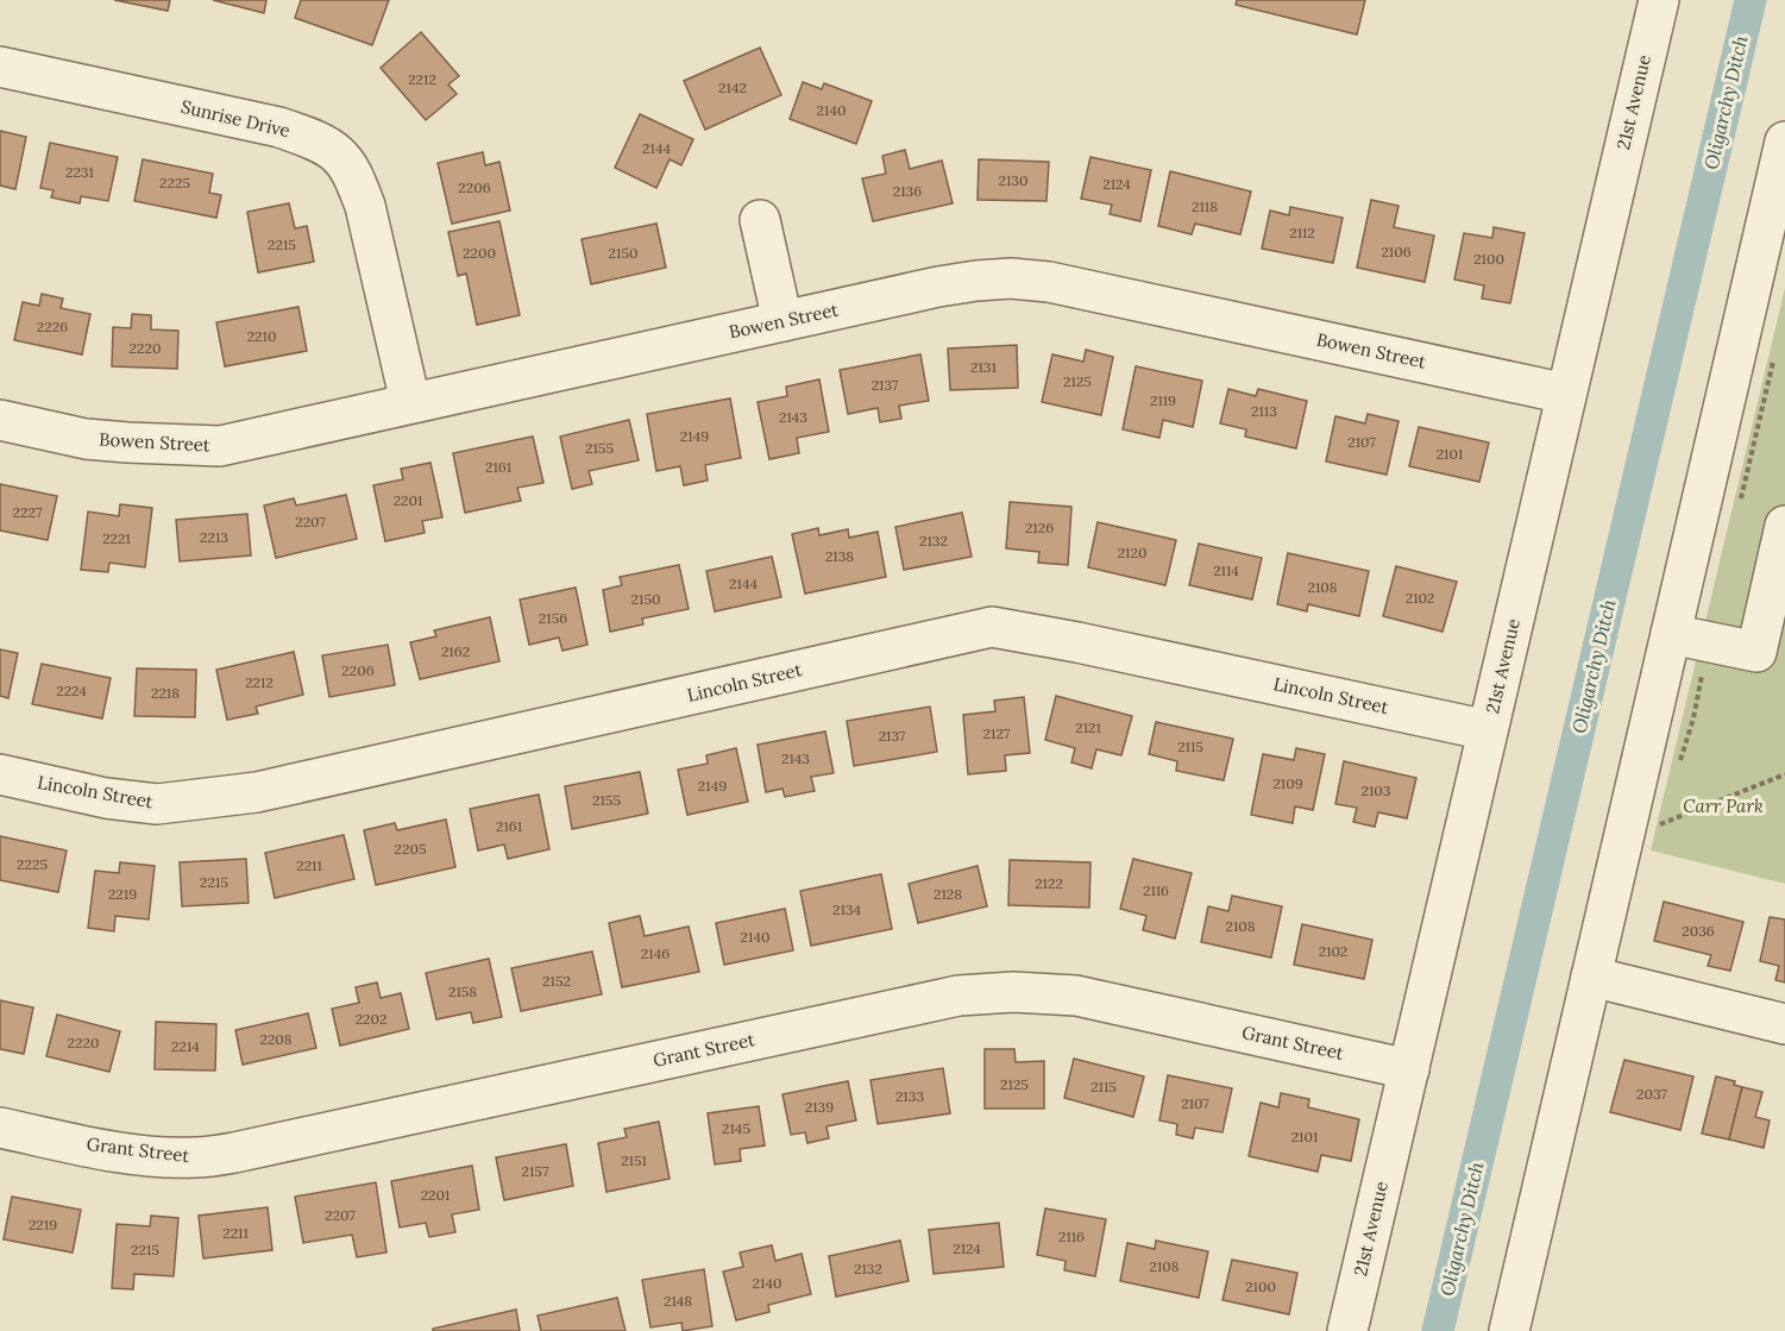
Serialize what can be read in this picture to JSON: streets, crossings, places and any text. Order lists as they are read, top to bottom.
{
  "streets": {
    "street": [
      "21st Avenue",
      "Sunrise Drive",
      "Bowen Street",
      "Lincoln Street",
      "Grant Street"
    ]
  },
  "crossings": [
    ["21st Avenue", "Bowen Street"],
    ["21st Avenue", "Lincoln Street"],
    ["21st Avenue", "Grant Street"],
    ["Sunrise Drive", "Bowen Street"]
  ],
  "water": ["Oligarchy Ditch"],
  "parks": ["Carr Park"],
  "house_numbers": [
    "2212",
    "2142",
    "2140",
    "2144",
    "2231",
    "2130",
    "2225",
    "2124",
    "2206",
    "2136",
    "2118",
    "2112",
    "2215",
    "2106",
    "2200",
    "2150",
    "2100",
    "2226",
    "2210",
    "2220",
    "2131",
    "2125",
    "2137",
    "2119",
    "2113",
    "2143",
    "2149",
    "2107",
    "2155",
    "2101",
    "2161",
    "2201",
    "2227",
    "2207",
    "2126",
    "2213",
    "2221",
    "2132",
    "2120",
    "2138",
    "2114",
    "2144",
    "2108",
    "2102",
    "2150",
    "2156",
    "2162",
    "2206",
    "2212",
    "2224",
    "2218",
    "2121",
    "2127",
    "2137",
    "2115",
    "2143",
    "2109",
    "2149",
    "2103",
    "2155",
    "2161",
    "2205",
    "2225",
    "2211",
    "2215",
    "2122",
    "2116",
    "2219",
    "2128",
    "2134",
    "2108",
    "2036",
    "2140",
    "2102",
    "2146",
    "2152",
    "2158",
    "2202",
    "2208",
    "2220",
    "2214",
    "2125",
    "2115",
    "2037",
    "2133",
    "2107",
    "2139",
    "2145",
    "2101",
    "2151",
    "2157",
    "2201",
    "2207",
    "2219",
    "2211",
    "2116",
    "2124",
    "2215",
    "2108",
    "2132",
    "2140",
    "2100",
    "2148"
  ]
}
